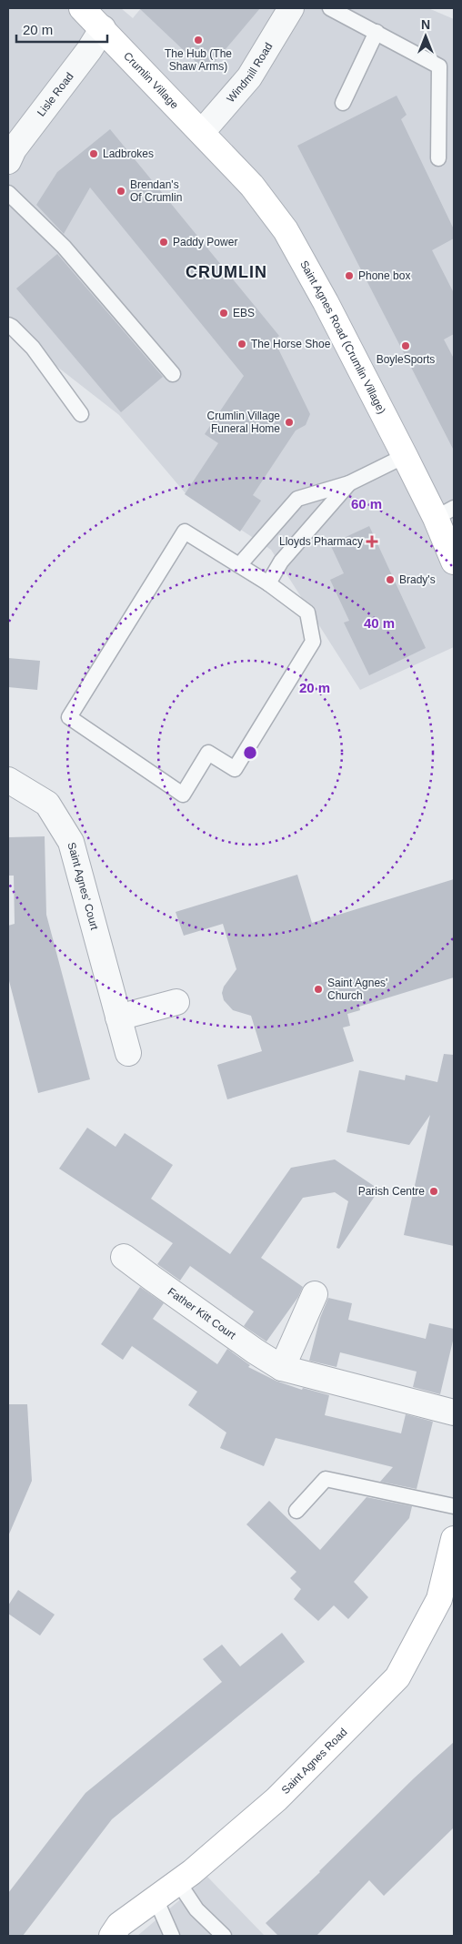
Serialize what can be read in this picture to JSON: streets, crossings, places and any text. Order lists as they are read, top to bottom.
{
  "streets": {
    "street": [
      "Windmill Road",
      "Crumlin Village",
      "Lisle Road",
      "Saint Agnes Road (Crumlin Village)",
      "Saint Agnes' Court",
      "Father Kitt Court",
      "Saint Agnes Road"
    ]
  },
  "crossings": [
    ["Windmill Road", "Crumlin Village"],
    ["Windmill Road", "Saint Agnes Road (Crumlin Village)"],
    ["Crumlin Village", "Lisle Road"],
    ["Crumlin Village", "Saint Agnes Road (Crumlin Village)"]
  ],
  "districts": ["CRUMLIN"],
  "places": {
    "other": [
      "The Hub (The Shaw Arms)",
      "Ladbrokes",
      "Brendan's Of Crumlin",
      "Paddy Power",
      "Phone box",
      "EBS",
      "The Horse Shoe",
      "BoyleSports",
      "Crumlin Village Funeral Home",
      "Brady's",
      "Saint Agnes' Church",
      "Parish Centre"
    ],
    "health": ["Lloyds Pharmacy"]
  },
  "scale_bar": "20 m",
  "north": "top",
  "rings": ["60 m", "40 m", "20 m"]
}
